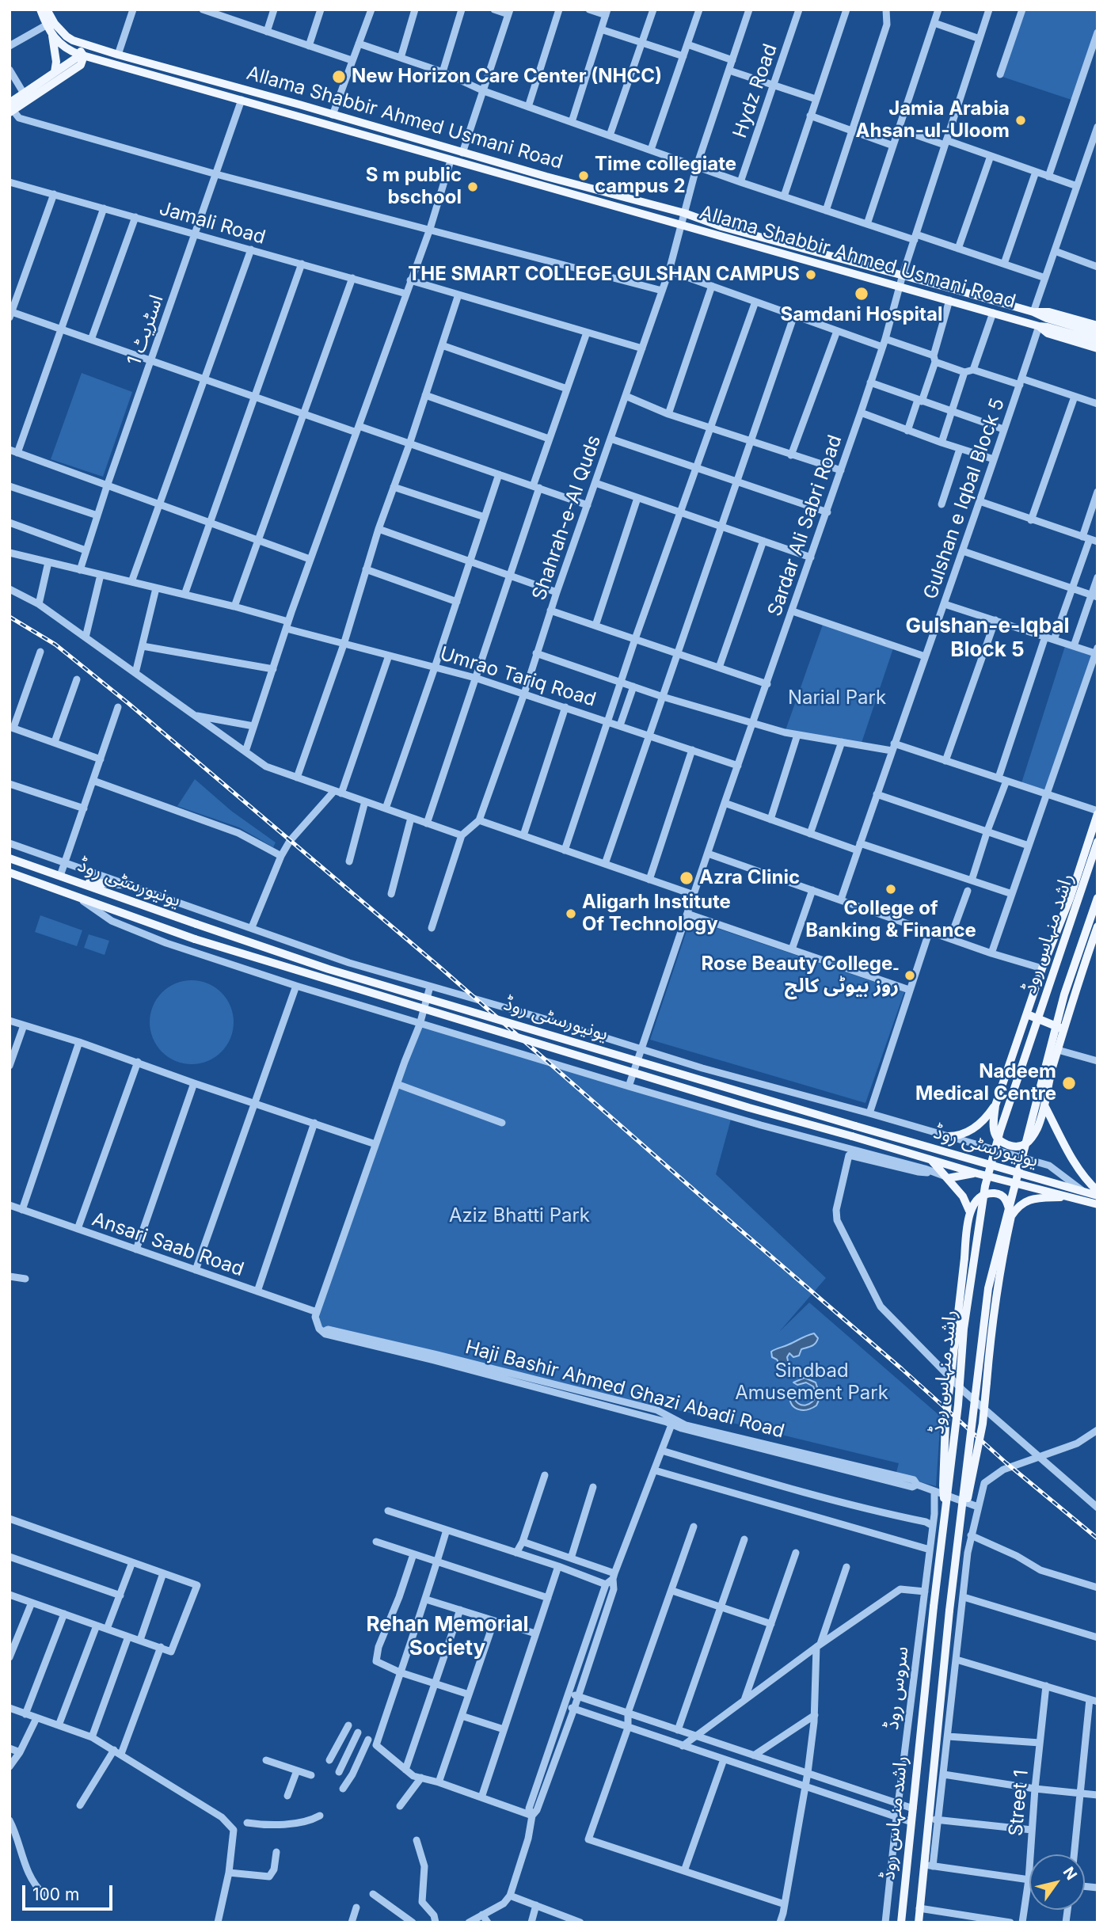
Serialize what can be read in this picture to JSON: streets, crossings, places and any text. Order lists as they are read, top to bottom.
{
  "streets": {
    "main road": ["Allama Shabbir Ahmed Usmani Road", "یونیورسٹی روڈ", "راشد منہاس روڈ"],
    "street": [
      "Hydz Road",
      "Jamali Road",
      "اسٹریٹ 1",
      "Gulshan e Iqbal Block 5",
      "Shahrah-e-Al Quds",
      "Sardar Ali Sabri Road",
      "Umrao Tariq Road",
      "Ansari Saab Road",
      "Haji Bashir Ahmed Ghazi Abadi Road",
      "سروس روڈ",
      "Street 1"
    ]
  },
  "crossings": [
    ["Allama Shabbir Ahmed Usmani Road", "اسٹریٹ 1"],
    ["Allama Shabbir Ahmed Usmani Road", "Gulshan e Iqbal Block 5"],
    ["Allama Shabbir Ahmed Usmani Road", "Shahrah-e-Al Quds"],
    ["Allama Shabbir Ahmed Usmani Road", "Sardar Ali Sabri Road"],
    ["Jamali Road", "اسٹریٹ 1"],
    ["اسٹریٹ 1", "Umrao Tariq Road"],
    ["Shahrah-e-Al Quds", "Umrao Tariq Road"],
    ["Sardar Ali Sabri Road", "Umrao Tariq Road"],
    ["Ansari Saab Road", "Haji Bashir Ahmed Ghazi Abadi Road"],
    ["Haji Bashir Ahmed Ghazi Abadi Road", "سروس روڈ"]
  ],
  "districts": ["Gulshan-e-Iqbal Block 5", "Rehan Memorial Society"],
  "parks": ["Narial Park", "Aziz Bhatti Park", "Sindbad Amusement Park"],
  "places": [
    "New Horizon Care Center (NHCC)",
    "Jamia Arabia Ahsan-ul-Uloom",
    "Time collegiate campus 2",
    "S m public bschool",
    "THE SMART COLLEGE GULSHAN CAMPUS",
    "Samdani Hospital",
    "Azra Clinic",
    "College of Banking & Finance",
    "Aligarh Institute Of Technology",
    "Rose Beauty College۔ روز بیوٹی کالج",
    "Nadeem Medical Centre"
  ],
  "scale_bar": "100 m",
  "north": "top right"
}
